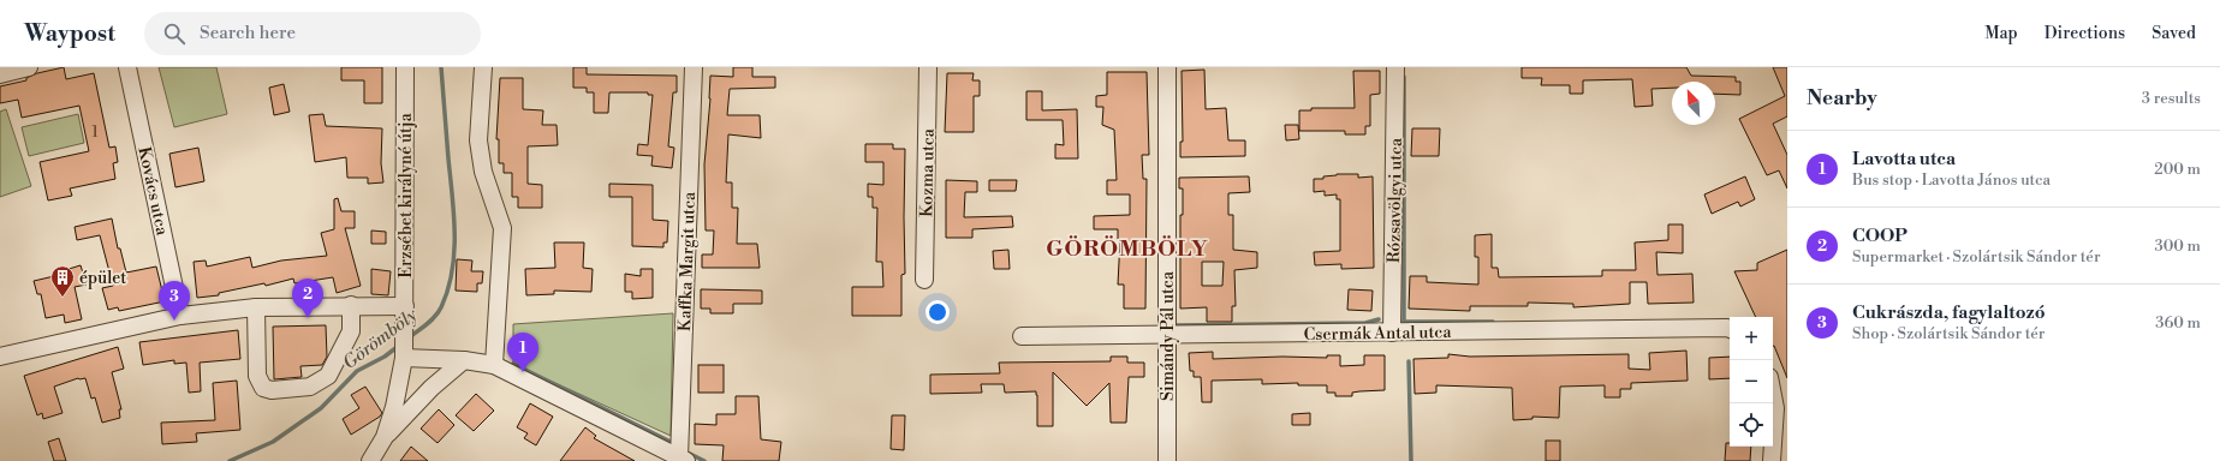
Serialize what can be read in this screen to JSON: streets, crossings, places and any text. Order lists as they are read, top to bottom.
{
  "streets": {
    "street": [
      "Kozma utca",
      "Kovács utca",
      "Erzsébet királyné útja",
      "Rózsavölgyi utca",
      "Kaffka Margit utca",
      "Csermák Antal utca",
      "Simándy Pál utca"
    ]
  },
  "crossings": [
    ["Rózsavölgyi utca", "Csermák Antal utca"],
    ["Csermák Antal utca", "Simándy Pál utca"]
  ],
  "districts": ["GÖRÖMBÖLY"],
  "water": ["Görömböly"],
  "places": {
    "building": ["épület"]
  },
  "house_numbers": ["1"],
  "north": "top left",
  "page": {
    "header": "Waypost",
    "search": "Search here",
    "nav": ["Map", "Directions", "Saved"],
    "heading": ["Nearby", "3 results"],
    "list": [
      {
        "mark": "1",
        "name": "Lavotta utca",
        "note": "Bus stop · Lavotta János utca",
        "value": "200 m"
      },
      {
        "mark": "2",
        "name": "COOP",
        "note": "Supermarket · Szolártsik Sándor tér",
        "value": "300 m"
      },
      {
        "mark": "3",
        "name": "Cukrászda, fagylaltozó",
        "note": "Shop · Szolártsik Sándor tér",
        "value": "360 m"
      }
    ],
    "pins": ["2", "3", "1"],
    "map_buttons": ["+", "−"]
  }
}
